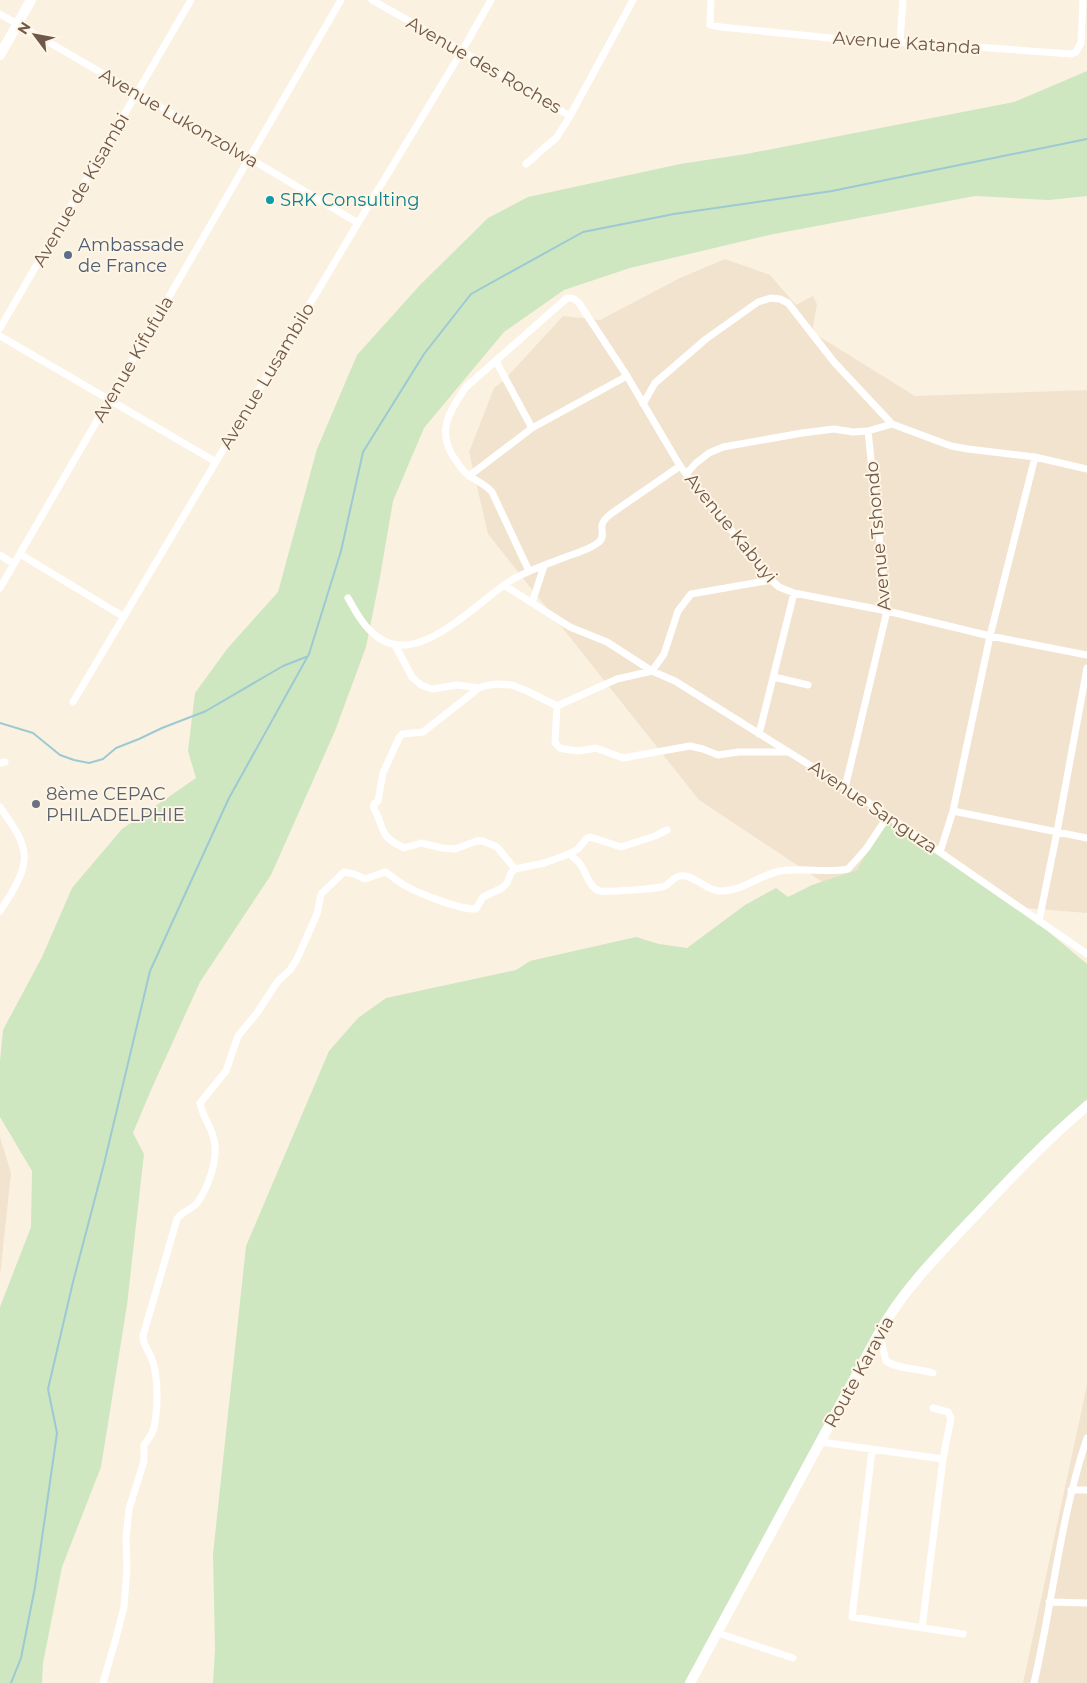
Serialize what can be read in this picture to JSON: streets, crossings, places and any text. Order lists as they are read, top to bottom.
{
  "streets": {
    "street": [
      "Avenue Katanda",
      "Avenue des Roches",
      "Avenue Lukonzolwa",
      "Avenue de Kisambi",
      "Avenue Kifufula",
      "Avenue Lusambilo",
      "Avenue Kabuyi",
      "Avenue Tshondo",
      "Avenue Sanguza",
      "Route Karavia"
    ]
  },
  "crossings": [
    ["Avenue des Roches", "Avenue Lusambilo"],
    ["Avenue Lukonzolwa", "Avenue de Kisambi"],
    ["Avenue Lukonzolwa", "Avenue Kifufula"],
    ["Avenue Lukonzolwa", "Avenue Lusambilo"],
    ["Avenue Kabuyi", "Avenue Tshondo"],
    ["Avenue Tshondo", "Avenue Sanguza"]
  ],
  "places": ["SRK Consulting", "Ambassade de France", "8ème CEPAC PHILADELPHIE"],
  "north": "top left"
}
